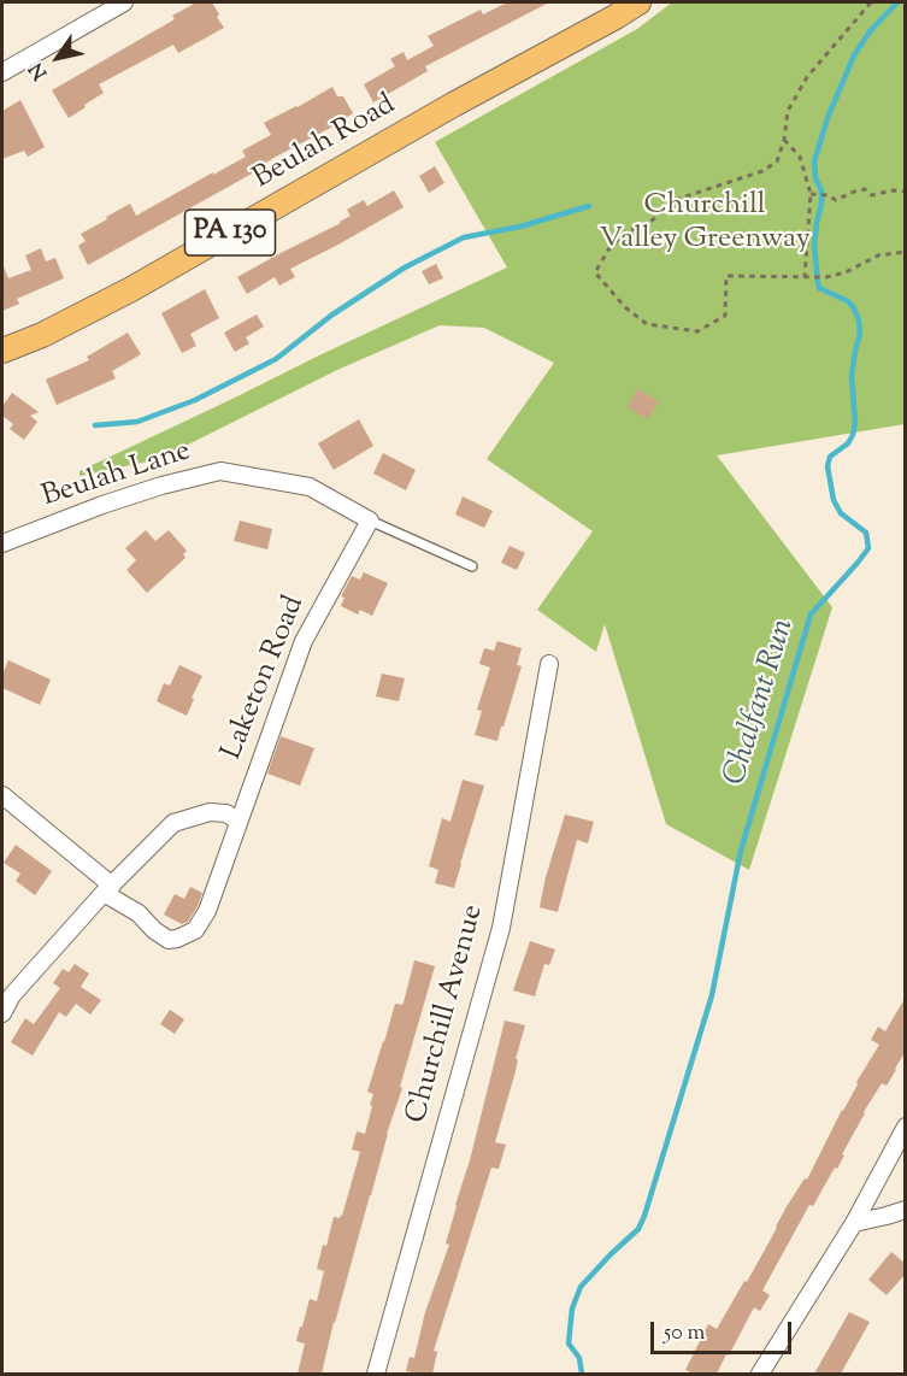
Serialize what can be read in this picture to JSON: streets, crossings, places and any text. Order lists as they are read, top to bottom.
{
  "streets": {
    "main road": ["Beulah Road", "PA 130"],
    "street": ["Beulah Lane", "Laketon Road", "Churchill Avenue"]
  },
  "crossings": [
    ["Beulah Lane", "Laketon Road"]
  ],
  "water": ["Chalfant Run"],
  "parks": ["Churchill Valley Greenway"],
  "scale_bar": "50 m",
  "north": "bottom left"
}
